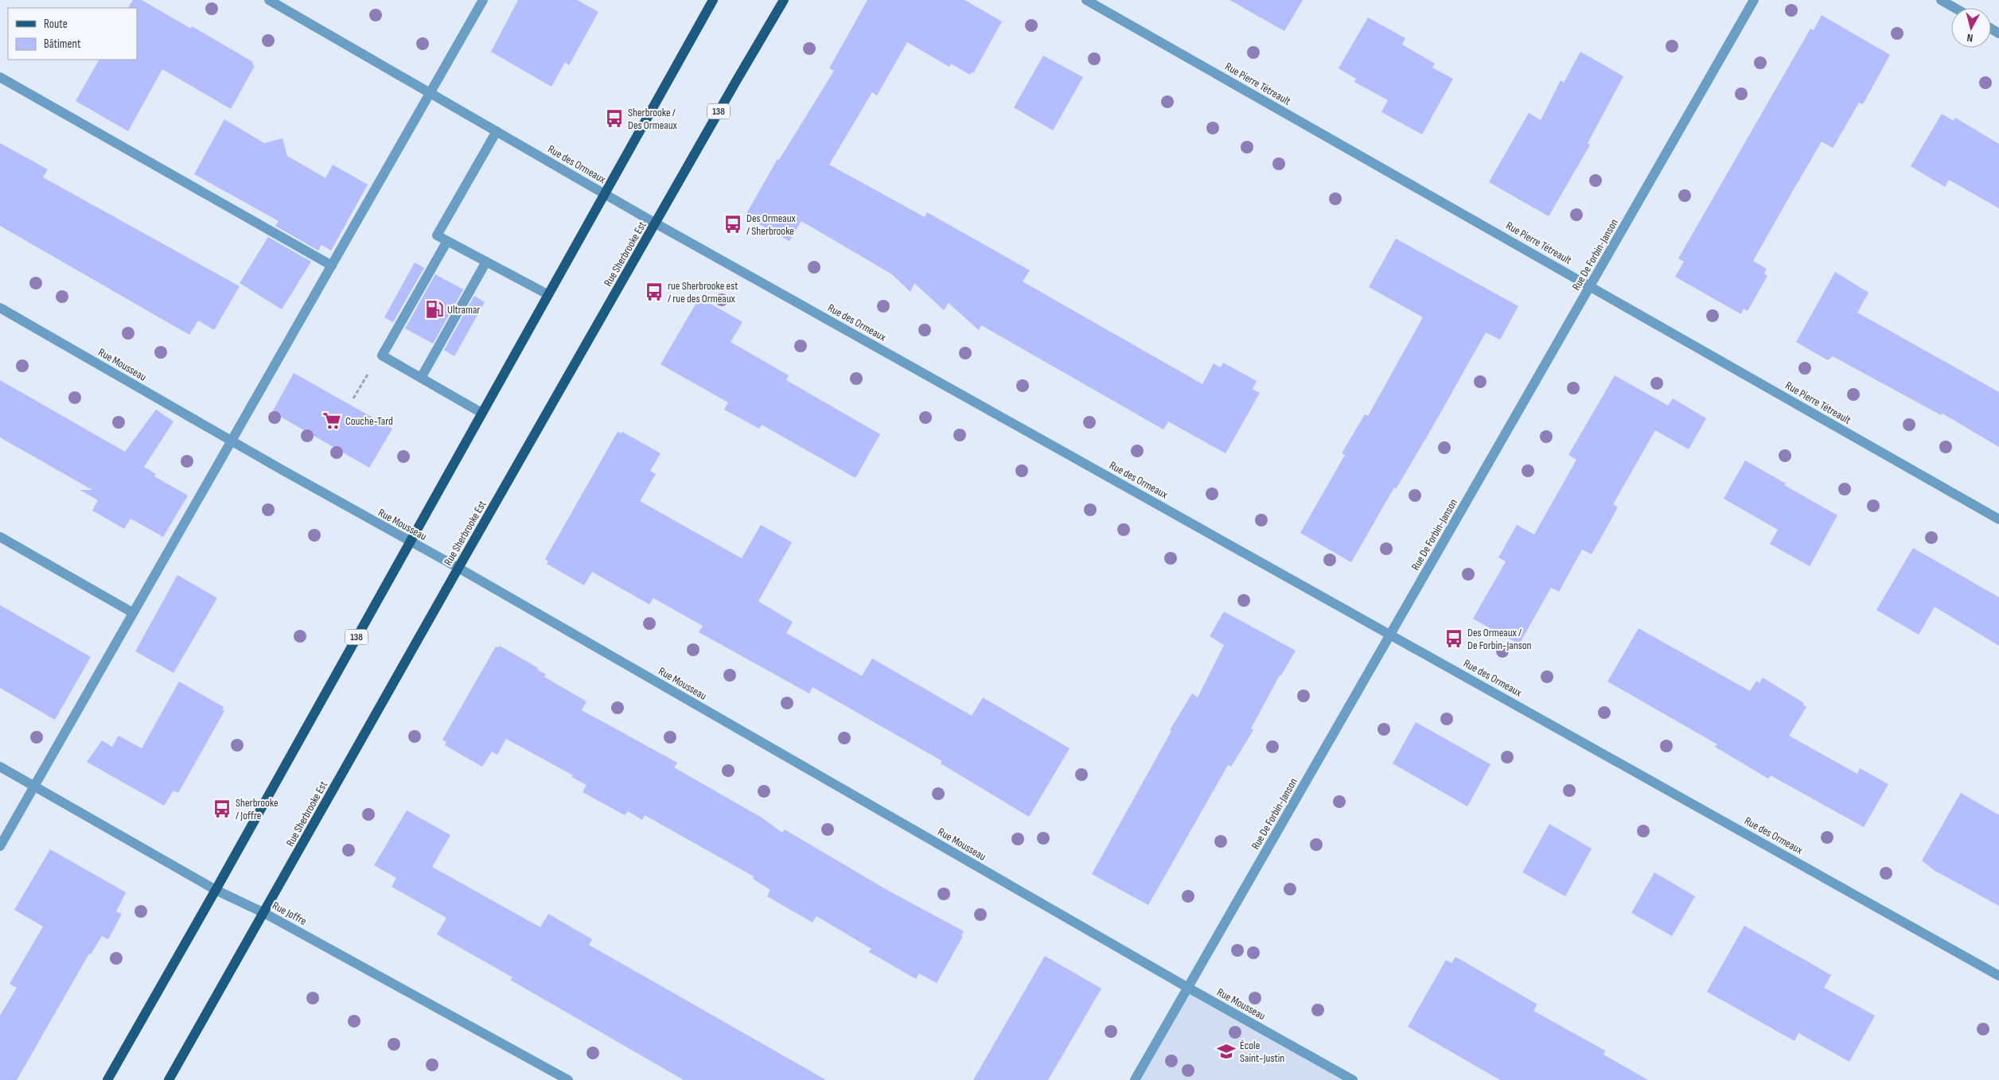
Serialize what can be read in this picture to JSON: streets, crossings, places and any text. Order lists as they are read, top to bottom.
{
  "streets": {
    "main road": ["138", "Rue Sherbrooke Est"],
    "street": [
      "Rue Pierre Tétreault",
      "Rue des Ormeaux",
      "Rue De Forbin-Janson",
      "Rue Mousseau",
      "Rue Joffre"
    ]
  },
  "crossings": [
    ["Rue Pierre Tétreault", "Rue De Forbin-Janson"],
    ["138", "Rue des Ormeaux"],
    ["138", "Rue Mousseau"],
    ["138", "Rue Joffre"],
    ["Rue des Ormeaux", "Rue Sherbrooke Est"],
    ["Rue des Ormeaux", "Rue De Forbin-Janson"],
    ["Rue Sherbrooke Est", "Rue Mousseau"],
    ["Rue Sherbrooke Est", "Rue Joffre"],
    ["Rue De Forbin-Janson", "Rue Mousseau"]
  ],
  "places": {
    "bus stop": [
      "Sherbrooke / Des Ormeaux",
      "Des Ormeaux / Sherbrooke",
      "rue Sherbrooke est / rue des Ormeaux",
      "Des Ormeaux / De Forbin-Janson",
      "Sherbrooke / Joffre"
    ],
    "fuel station": ["Ultramar"],
    "supermarket": ["Couche-Tard"],
    "school or university": ["École Saint-Justin"]
  },
  "legend": ["Route", "Bâtiment"],
  "north": "bottom"
}
